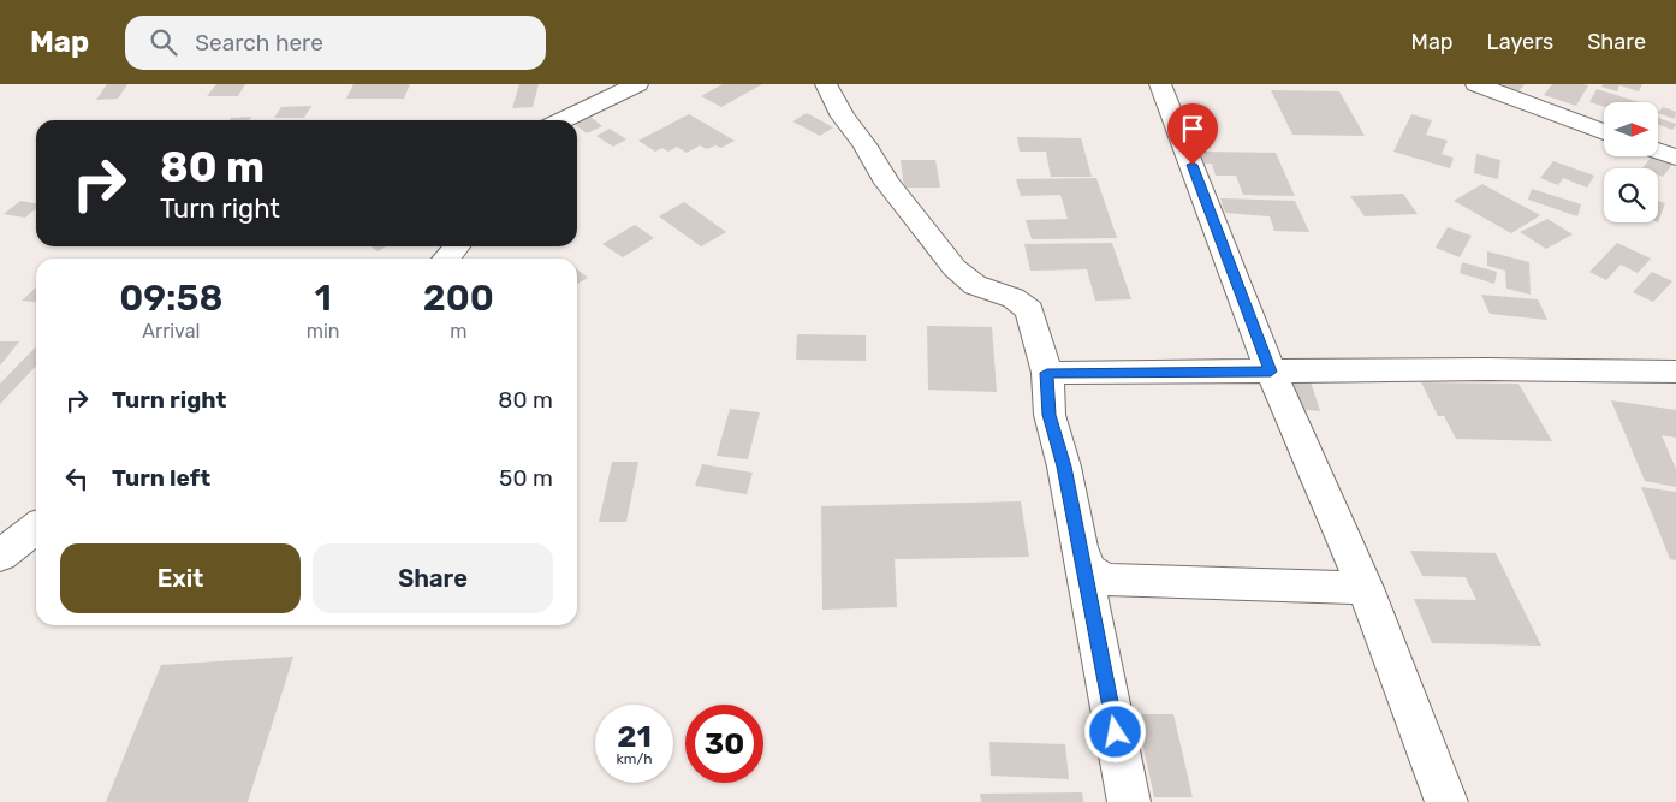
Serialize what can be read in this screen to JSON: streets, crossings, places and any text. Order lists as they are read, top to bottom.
{
  "north": "right",
  "page": {
    "header": "Map",
    "search": "Search here",
    "nav": ["Map", "Layers", "Share"],
    "turn": ["80 m", "Turn right"],
    "eta": [
      "09:58",
      "Arrival",
      "1",
      "min",
      "200",
      "m"
    ],
    "list": [
      {
        "name": "Turn right",
        "value": "80 m"
      },
      {
        "name": "Turn left",
        "value": "50 m"
      }
    ],
    "buttons": ["Exit", "Share"],
    "speed": "21 km/h",
    "limit": "30"
  }
}
